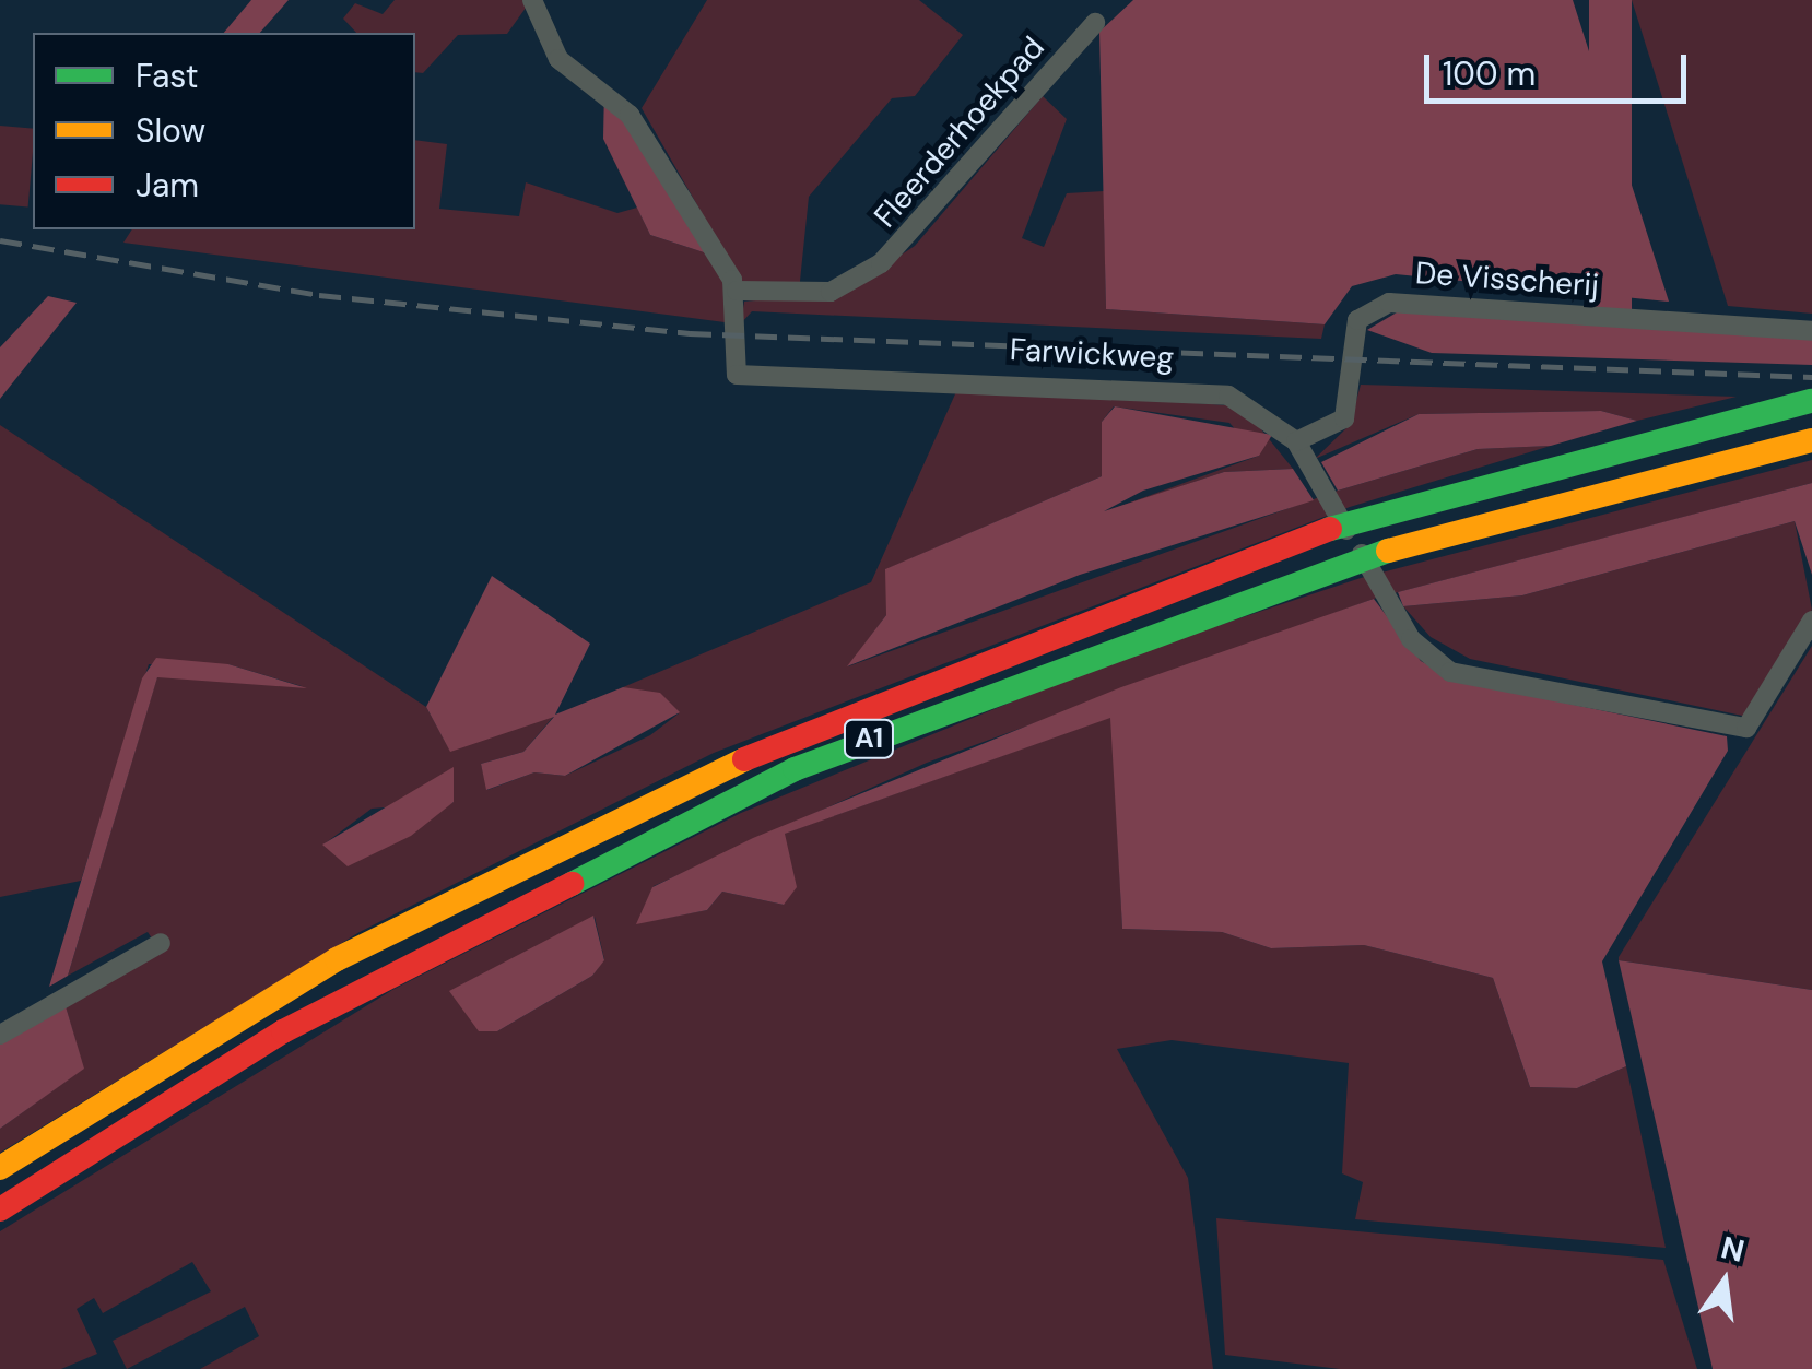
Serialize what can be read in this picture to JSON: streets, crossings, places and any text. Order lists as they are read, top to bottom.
{
  "streets": {
    "highway": ["A1"],
    "street": ["Fleerderhoekpad", "De Visscherij", "Farwickweg"]
  },
  "crossings": [
    ["Fleerderhoekpad", "Farwickweg"],
    ["De Visscherij", "Farwickweg"]
  ],
  "legend": ["Fast", "Slow", "Jam"],
  "scale_bar": "100 m",
  "north": "top"
}
